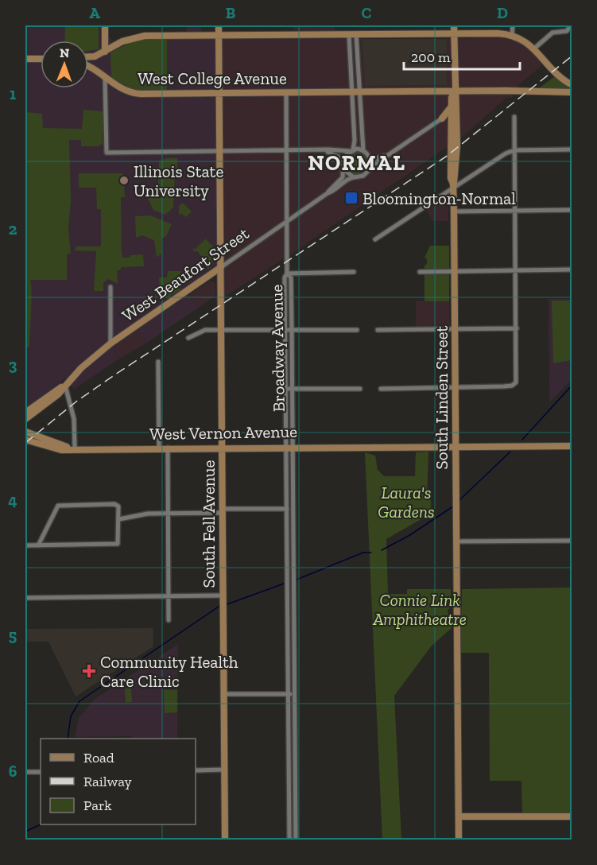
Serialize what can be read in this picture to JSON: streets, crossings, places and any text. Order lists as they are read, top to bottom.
{
  "streets": {
    "main road": [
      "West College Avenue",
      "West Beaufort Street",
      "South Linden Street",
      "West Vernon Avenue",
      "South Fell Avenue"
    ],
    "street": ["Broadway Avenue"]
  },
  "crossings": [
    ["West College Avenue", "Broadway Avenue"],
    ["West College Avenue", "South Linden Street"],
    ["West College Avenue", "South Fell Avenue"],
    ["West Beaufort Street", "Broadway Avenue"],
    ["West Beaufort Street", "South Fell Avenue"],
    ["Broadway Avenue", "West Vernon Avenue"],
    ["South Linden Street", "West Vernon Avenue"],
    ["West Vernon Avenue", "South Fell Avenue"]
  ],
  "districts": ["NORMAL"],
  "parks": ["Laura's Gardens", "Connie Link Amphitheatre"],
  "places": {
    "other": ["Illinois State University"],
    "transit": ["Bloomington-Normal"],
    "health": ["Community Health Care Clinic"]
  },
  "legend": ["Road", "Railway", "Park"],
  "scale_bar": "200 m",
  "north": "top",
  "grid": {
    "columns": [
      "A",
      "B",
      "C",
      "D"
    ],
    "rows": [
      "1",
      "2",
      "3",
      "4",
      "5",
      "6"
    ]
  }
}
